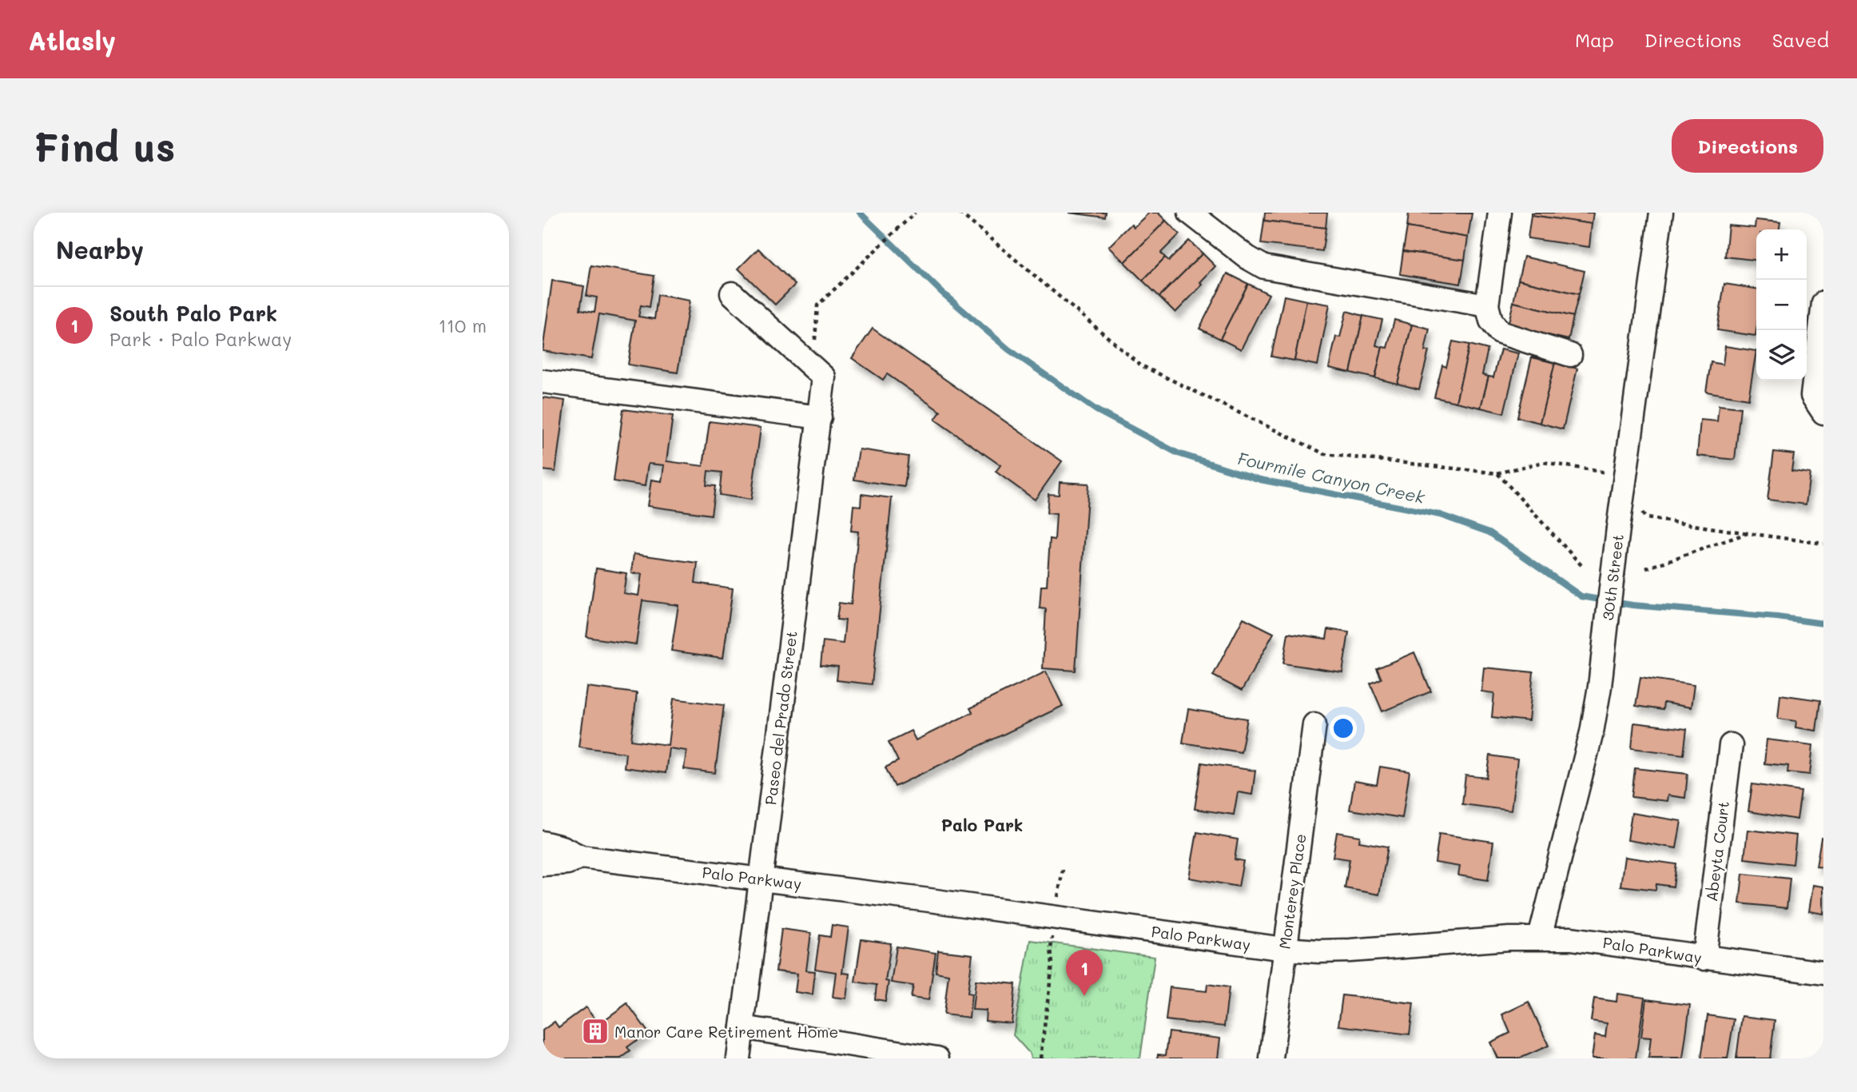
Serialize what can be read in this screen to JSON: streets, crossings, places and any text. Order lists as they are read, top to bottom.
{
  "streets": {
    "street": [
      "30th Street",
      "Paseo del Prado Street",
      "Abeyta Court",
      "Palo Parkway",
      "Monterey Place"
    ]
  },
  "crossings": [
    ["30th Street", "Palo Parkway"],
    ["Paseo del Prado Street", "Palo Parkway"],
    ["Abeyta Court", "Palo Parkway"],
    ["Palo Parkway", "Monterey Place"]
  ],
  "districts": ["Palo Park"],
  "water": ["Fourmile Canyon Creek"],
  "places": {
    "building": ["Manor Care Retirement Home"]
  },
  "page": {
    "header": "Atlasly",
    "nav": ["Map", "Directions", "Saved"],
    "buttons": "Directions",
    "title": "Find us",
    "heading": "Nearby",
    "map_buttons": ["+", "−"],
    "list": [
      {
        "mark": "1",
        "name": "South Palo Park",
        "note": "Park · Palo Parkway",
        "value": "110 m"
      }
    ],
    "pins": "1"
  }
}
